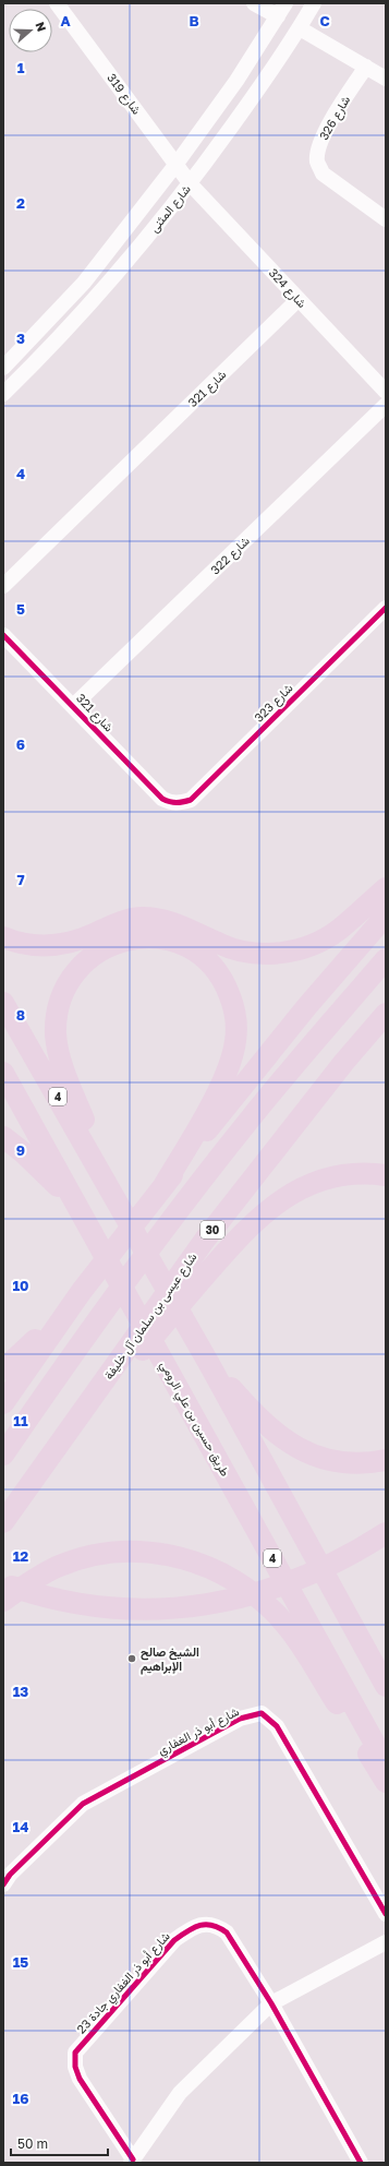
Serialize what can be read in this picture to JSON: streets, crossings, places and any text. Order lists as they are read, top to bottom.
{
  "streets": {
    "highway": [
      "4",
      "30",
      "شارع عيسى بن سلمان آل خليفة",
      "طريق حسين بن علي الرومي"
    ],
    "street": [
      "شارع 319",
      "شارع 326",
      "شارع المثنى",
      "شارع 324",
      "شارع 321",
      "شارع 322",
      "شارع 323",
      "شارع أبو ذر الغفاري",
      "شارع أبو ذر الغفاري جادة 23"
    ]
  },
  "crossings": [
    ["شارع 319", "شارع المثنى"],
    ["شارع 319", "شارع 324"],
    ["شارع المثنى", "شارع 324"],
    ["شارع 324", "شارع 321"],
    ["شارع 321", "شارع 322"],
    ["شارع 321", "شارع 323"]
  ],
  "places": ["الشيخ صالح الإبراهيم"],
  "scale_bar": "50 m",
  "north": "right",
  "grid": {
    "columns": ["A", "B", "C"],
    "rows": [
      "1",
      "2",
      "3",
      "4",
      "5",
      "6",
      "7",
      "8",
      "9",
      "10",
      "11",
      "12",
      "13",
      "14",
      "15",
      "16"
    ]
  }
}
